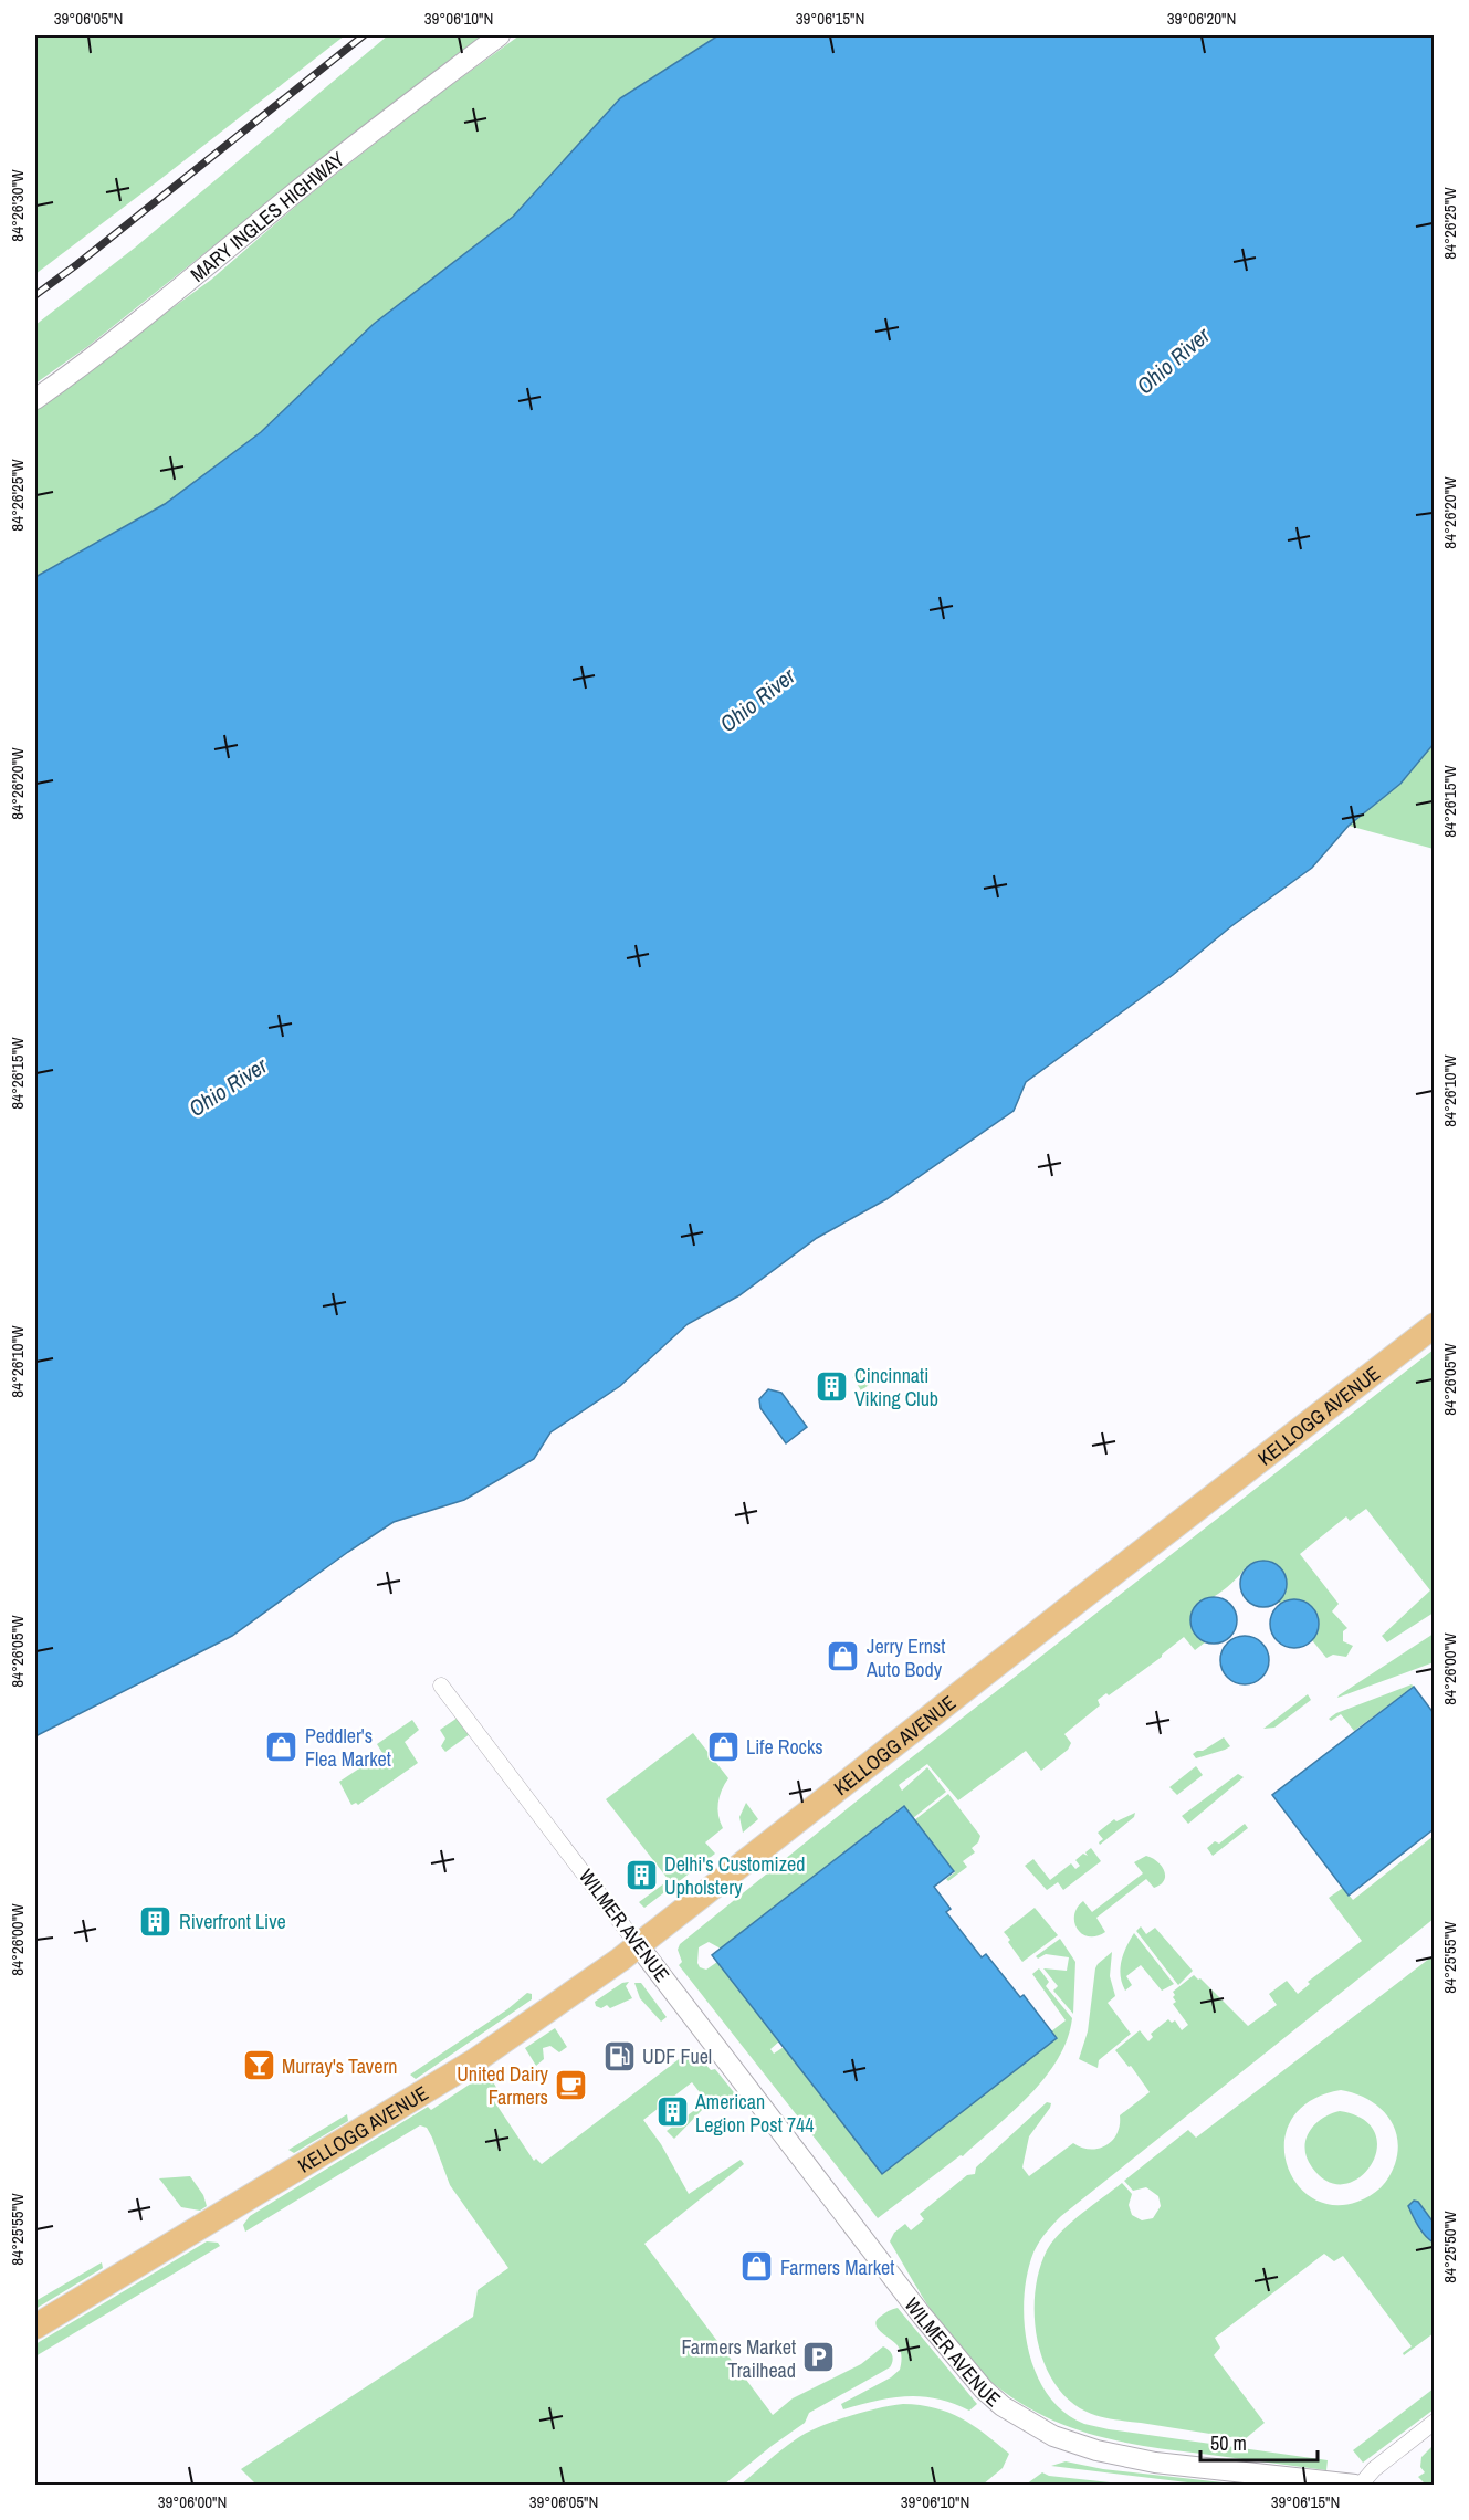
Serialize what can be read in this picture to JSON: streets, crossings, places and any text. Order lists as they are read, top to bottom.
{
  "streets": {
    "main road": ["KELLOGG AVENUE"],
    "street": ["MARY INGLES HIGHWAY", "WILMER AVENUE"]
  },
  "crossings": [
    ["KELLOGG AVENUE", "WILMER AVENUE"]
  ],
  "water": ["Ohio River"],
  "places": {
    "building": [
      "Cincinnati Viking Club",
      "Delhi's Customized Upholstery",
      "Riverfront Live",
      "American Legion Post 744"
    ],
    "shop": [
      "Jerry Ernst Auto Body",
      "Peddler's Flea Market",
      "Life Rocks",
      "Farmers Market"
    ],
    "fuel station": ["UDF Fuel"],
    "bar": ["Murray's Tavern"],
    "cafe": ["United Dairy Farmers"],
    "parking": ["Farmers Market Trailhead"]
  },
  "scale_bar": "50 m",
  "coordinates": [
    "39°06'05\"N",
    "39°06'10\"N",
    "39°06'15\"N",
    "39°06'20\"N",
    "84°26'30\"W",
    "84°26'25\"W",
    "84°26'20\"W",
    "84°26'15\"W",
    "84°26'10\"W",
    "84°26'05\"W",
    "84°26'00\"W",
    "84°25'55\"W",
    "84°25'50\"W",
    "39°06'00\"N"
  ]
}
